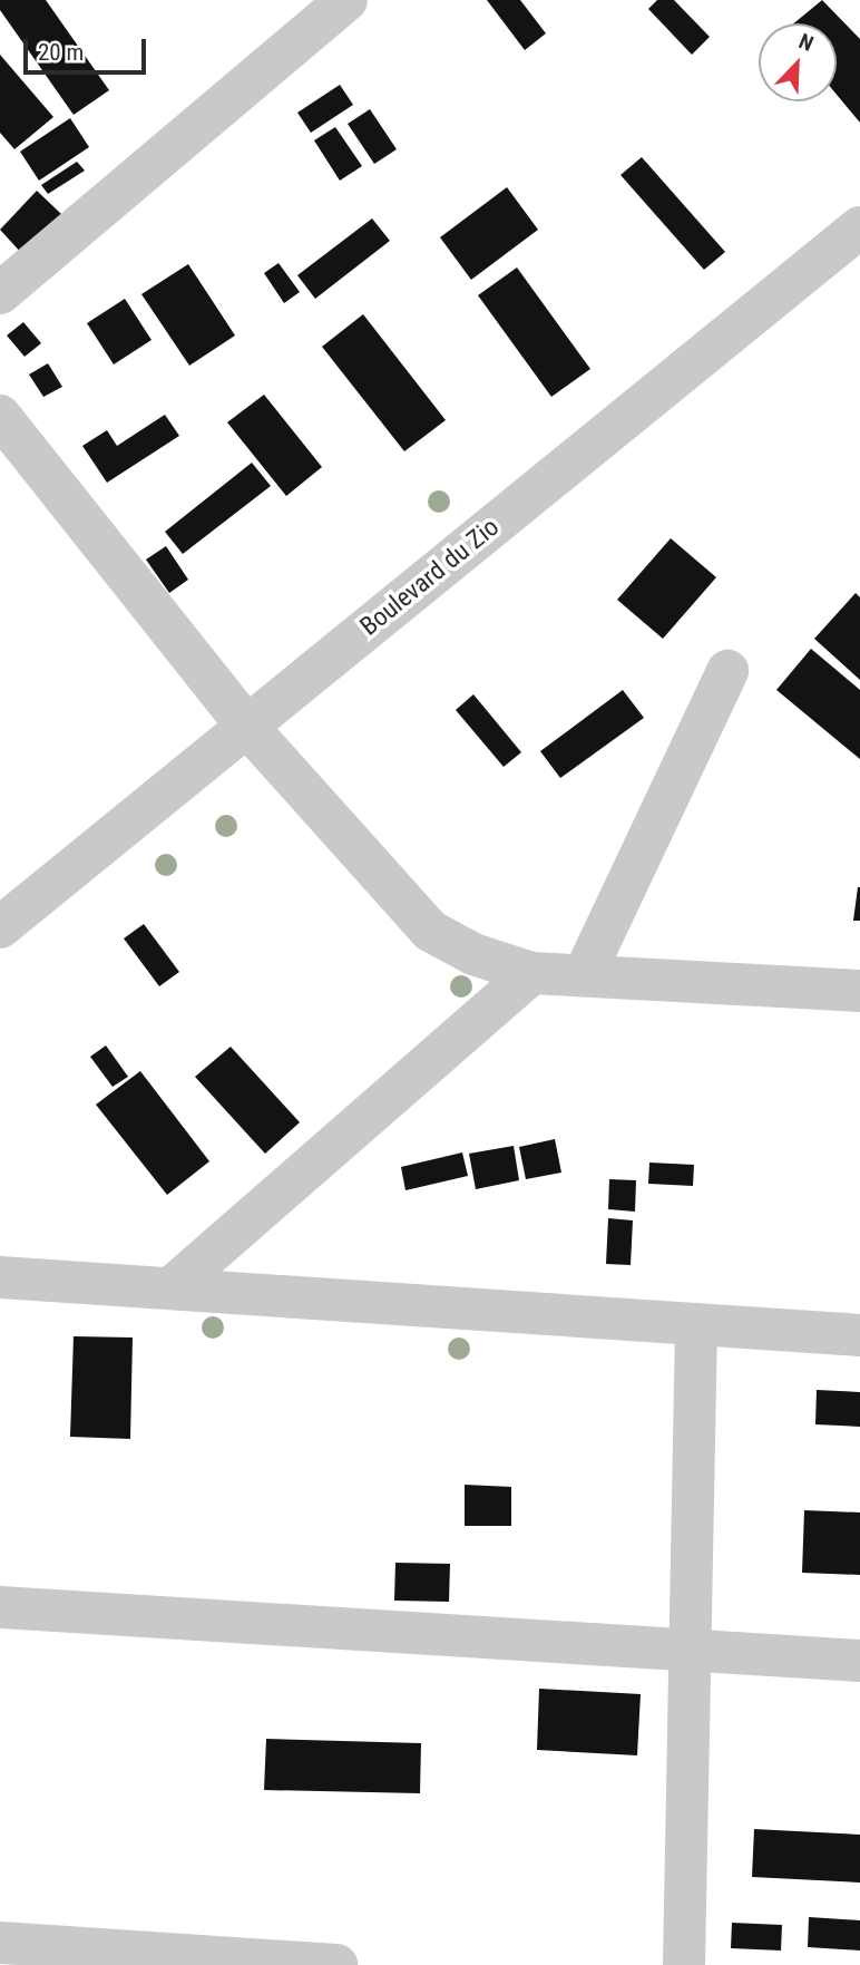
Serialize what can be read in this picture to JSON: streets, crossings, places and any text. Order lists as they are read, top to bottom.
{
  "streets": {
    "street": ["Boulevard du Zio"]
  },
  "scale_bar": "20 m",
  "north": "top right"
}
